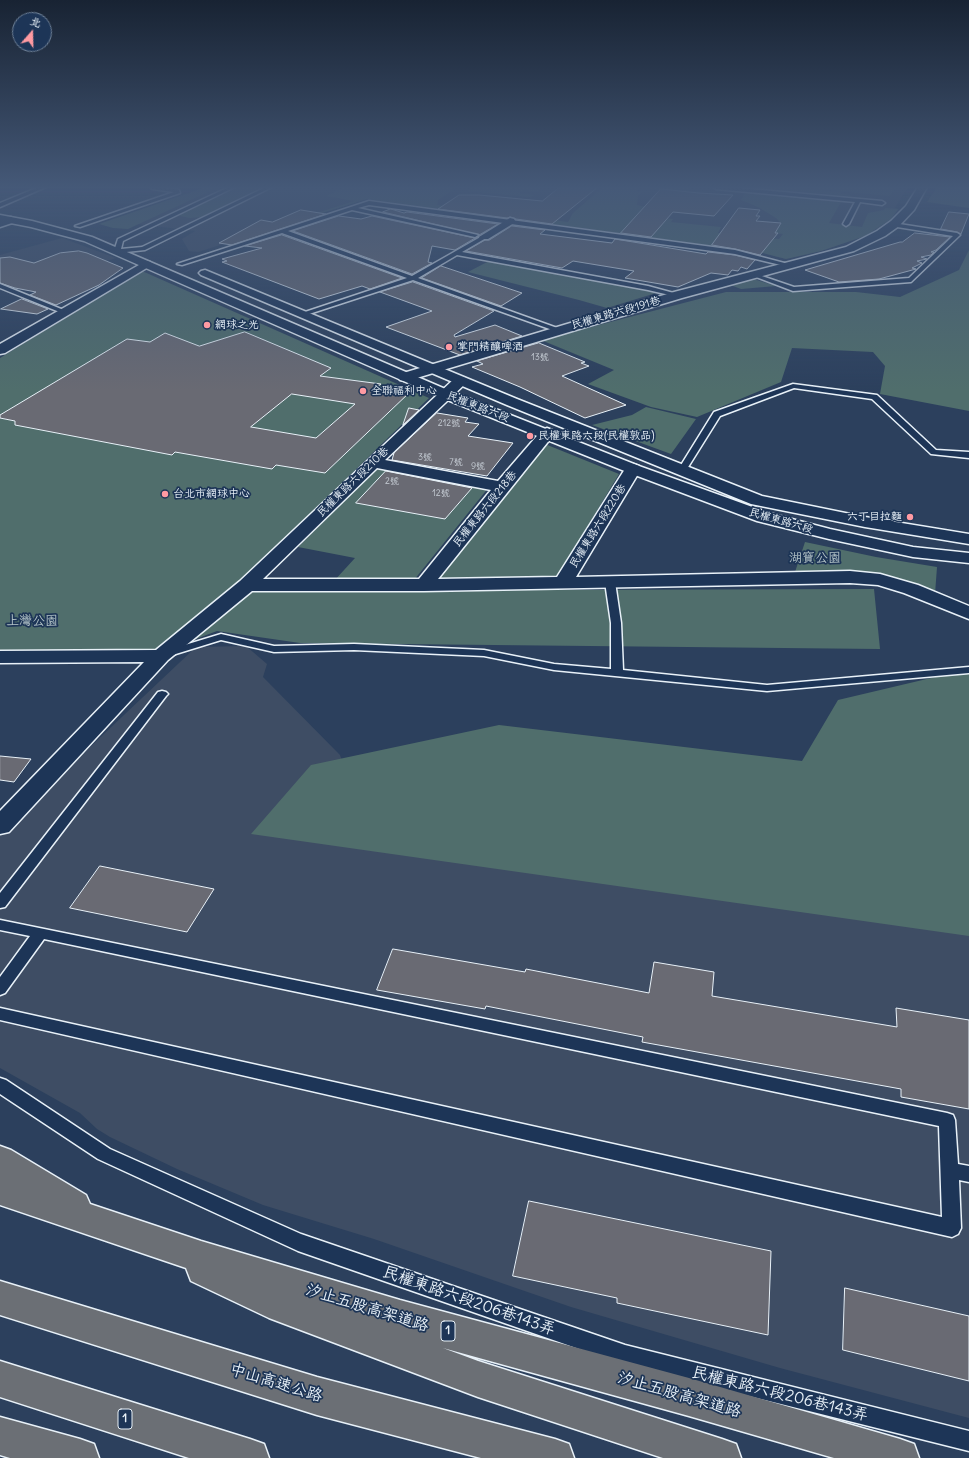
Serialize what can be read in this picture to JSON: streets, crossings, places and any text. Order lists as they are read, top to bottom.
{
  "streets": {
    "highway": ["汐止五股高架道路", "1", "中山高速公路"],
    "street": [
      "民權東路六段191巷",
      "民權東路六段",
      "民權東路六段210巷",
      "民權東路六段218巷",
      "民權東路六段220巷"
    ],
    "lane": ["民權東路六段206巷143弄"]
  },
  "crossings": [
    ["民權東路六段191巷", "民權東路六段"],
    ["民權東路六段", "民權東路六段210巷"],
    ["民權東路六段", "民權東路六段218巷"],
    ["民權東路六段", "民權東路六段220巷"]
  ],
  "parks": ["湖寶公園", "上灣公園"],
  "places": [
    "網球之光",
    "掌門精釀啤酒",
    "全聯福利中心",
    "民權東路六段(民權敦品)",
    "台北市網球中心",
    "六丁目拉麵"
  ],
  "house_numbers": [
    "13號",
    "212號",
    "3號",
    "7號",
    "9號",
    "2號",
    "12號"
  ],
  "north": "top"
}
